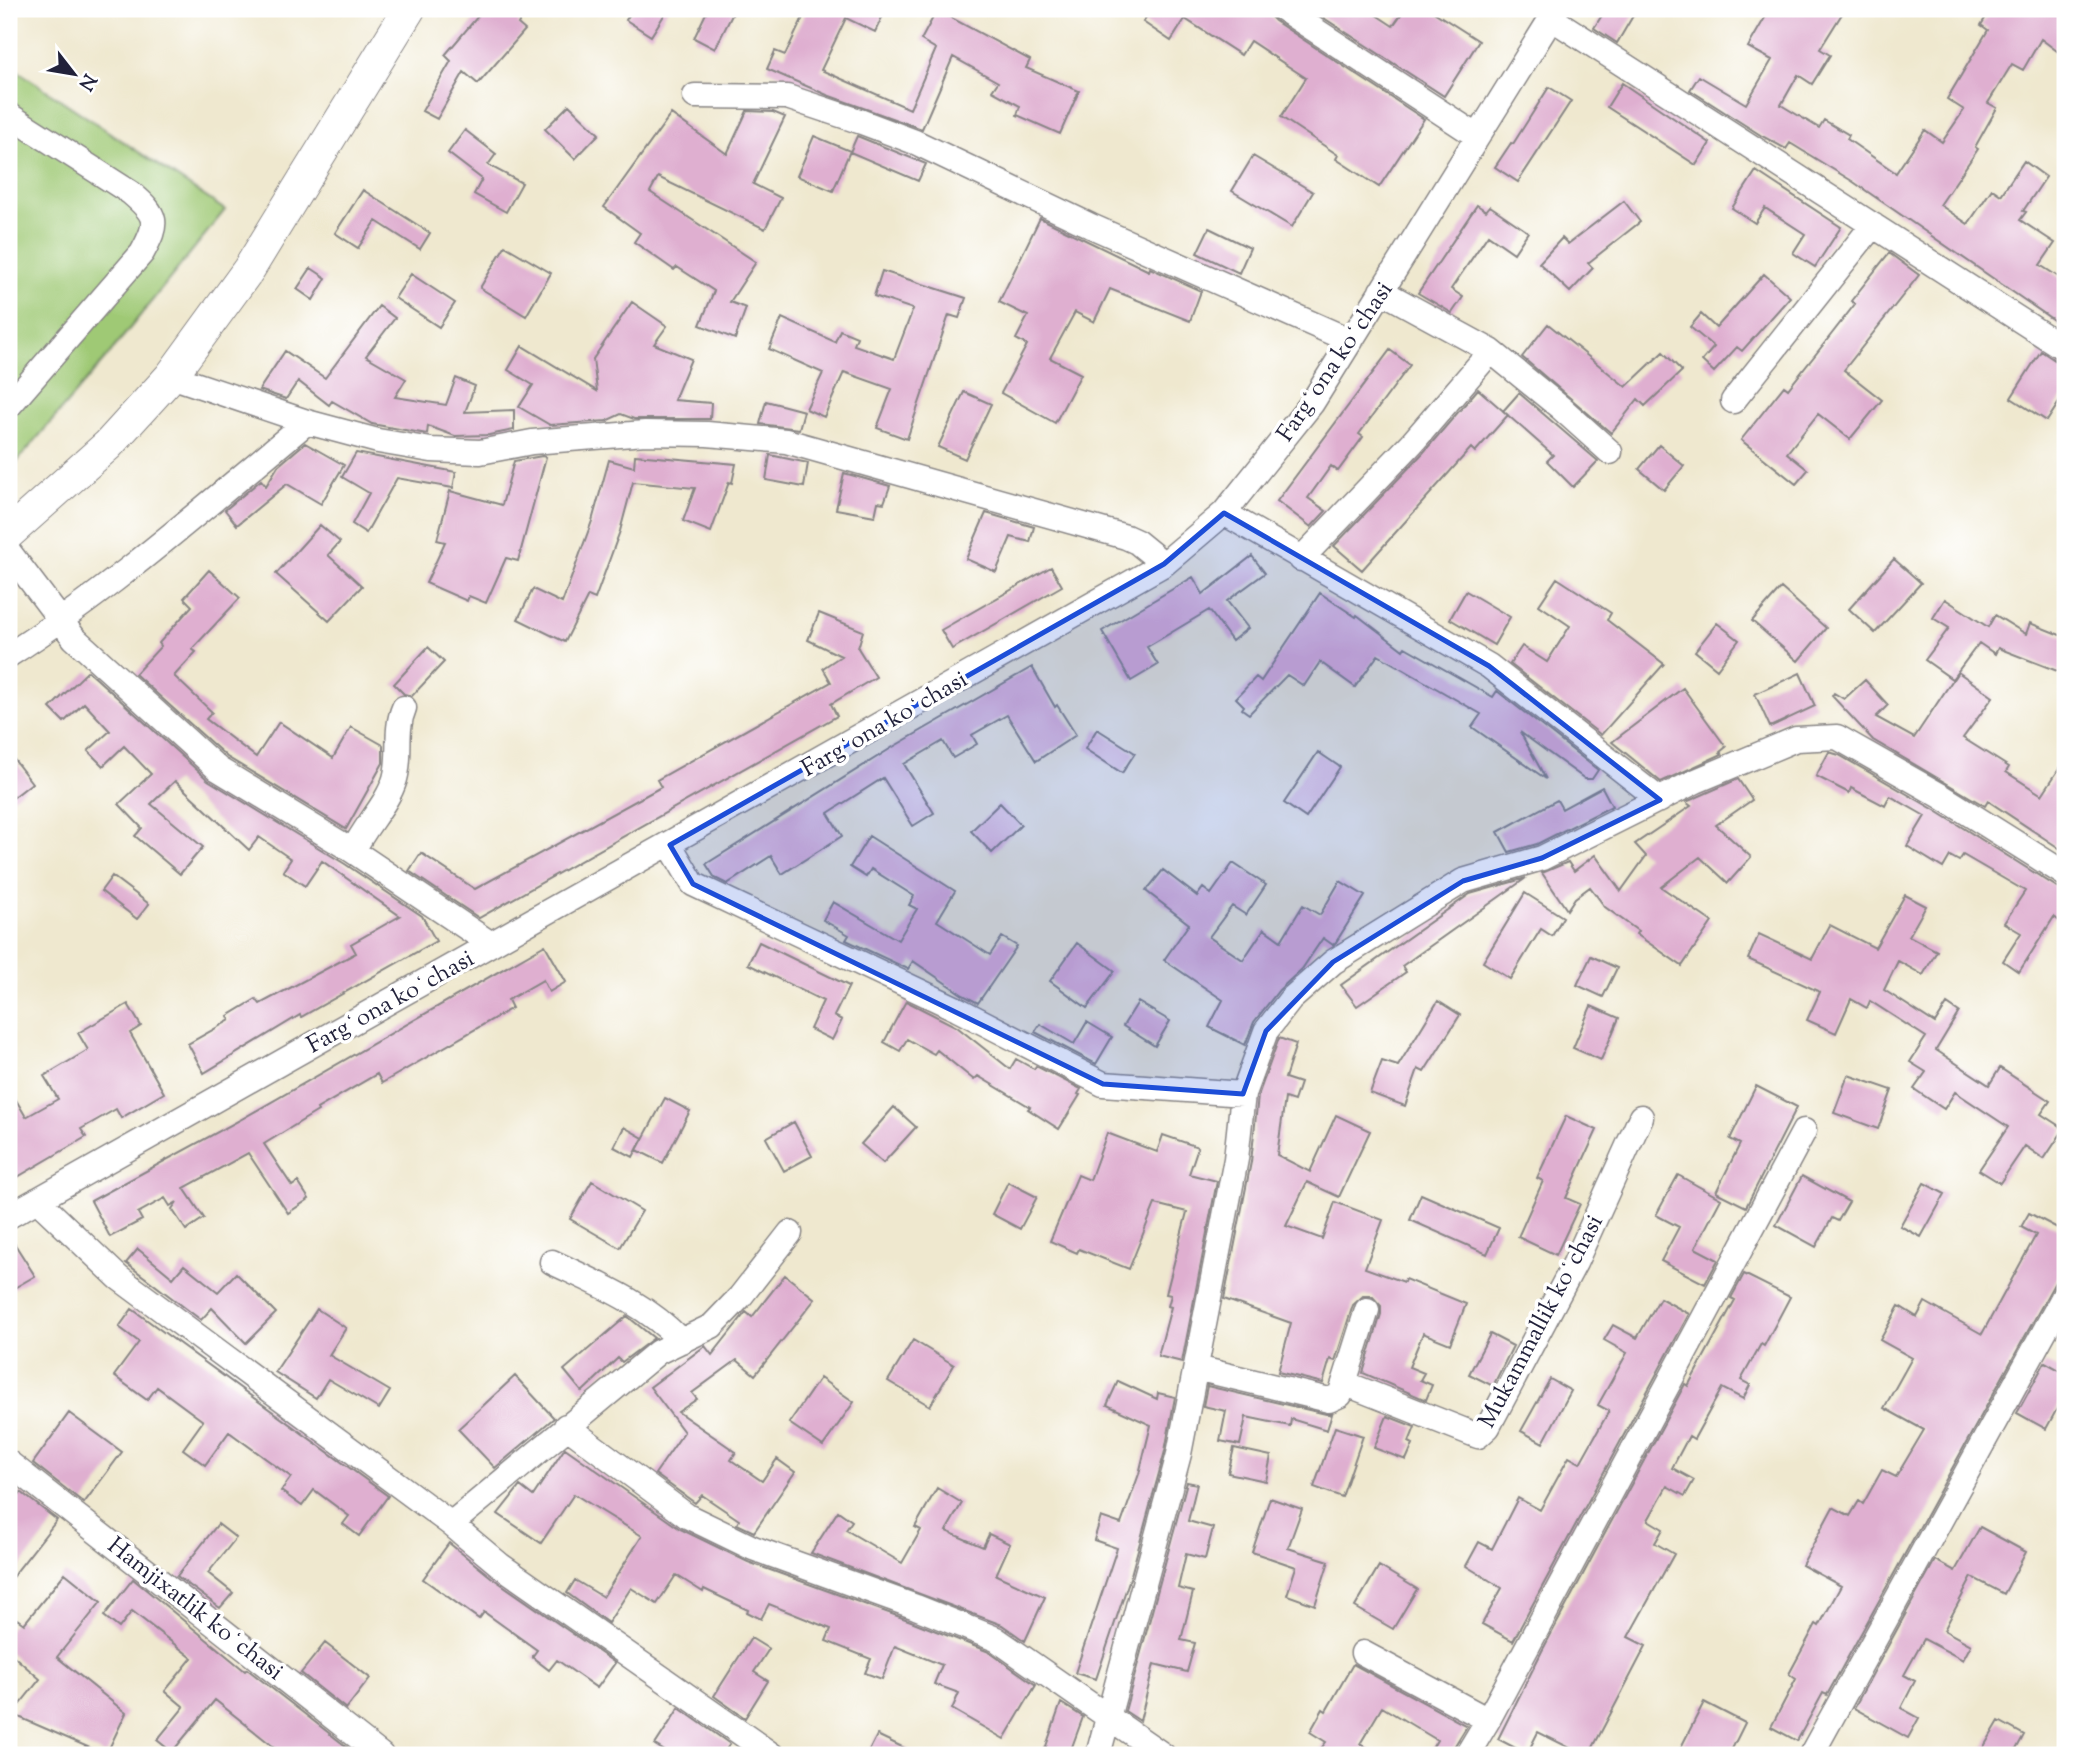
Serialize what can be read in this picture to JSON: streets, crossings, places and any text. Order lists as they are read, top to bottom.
{
  "streets": {
    "street": ["Fargʻona koʻchasi", "Mukammallik koʻchasi", "Hamjixatlik koʻchasi"]
  },
  "north": "bottom right"
}
